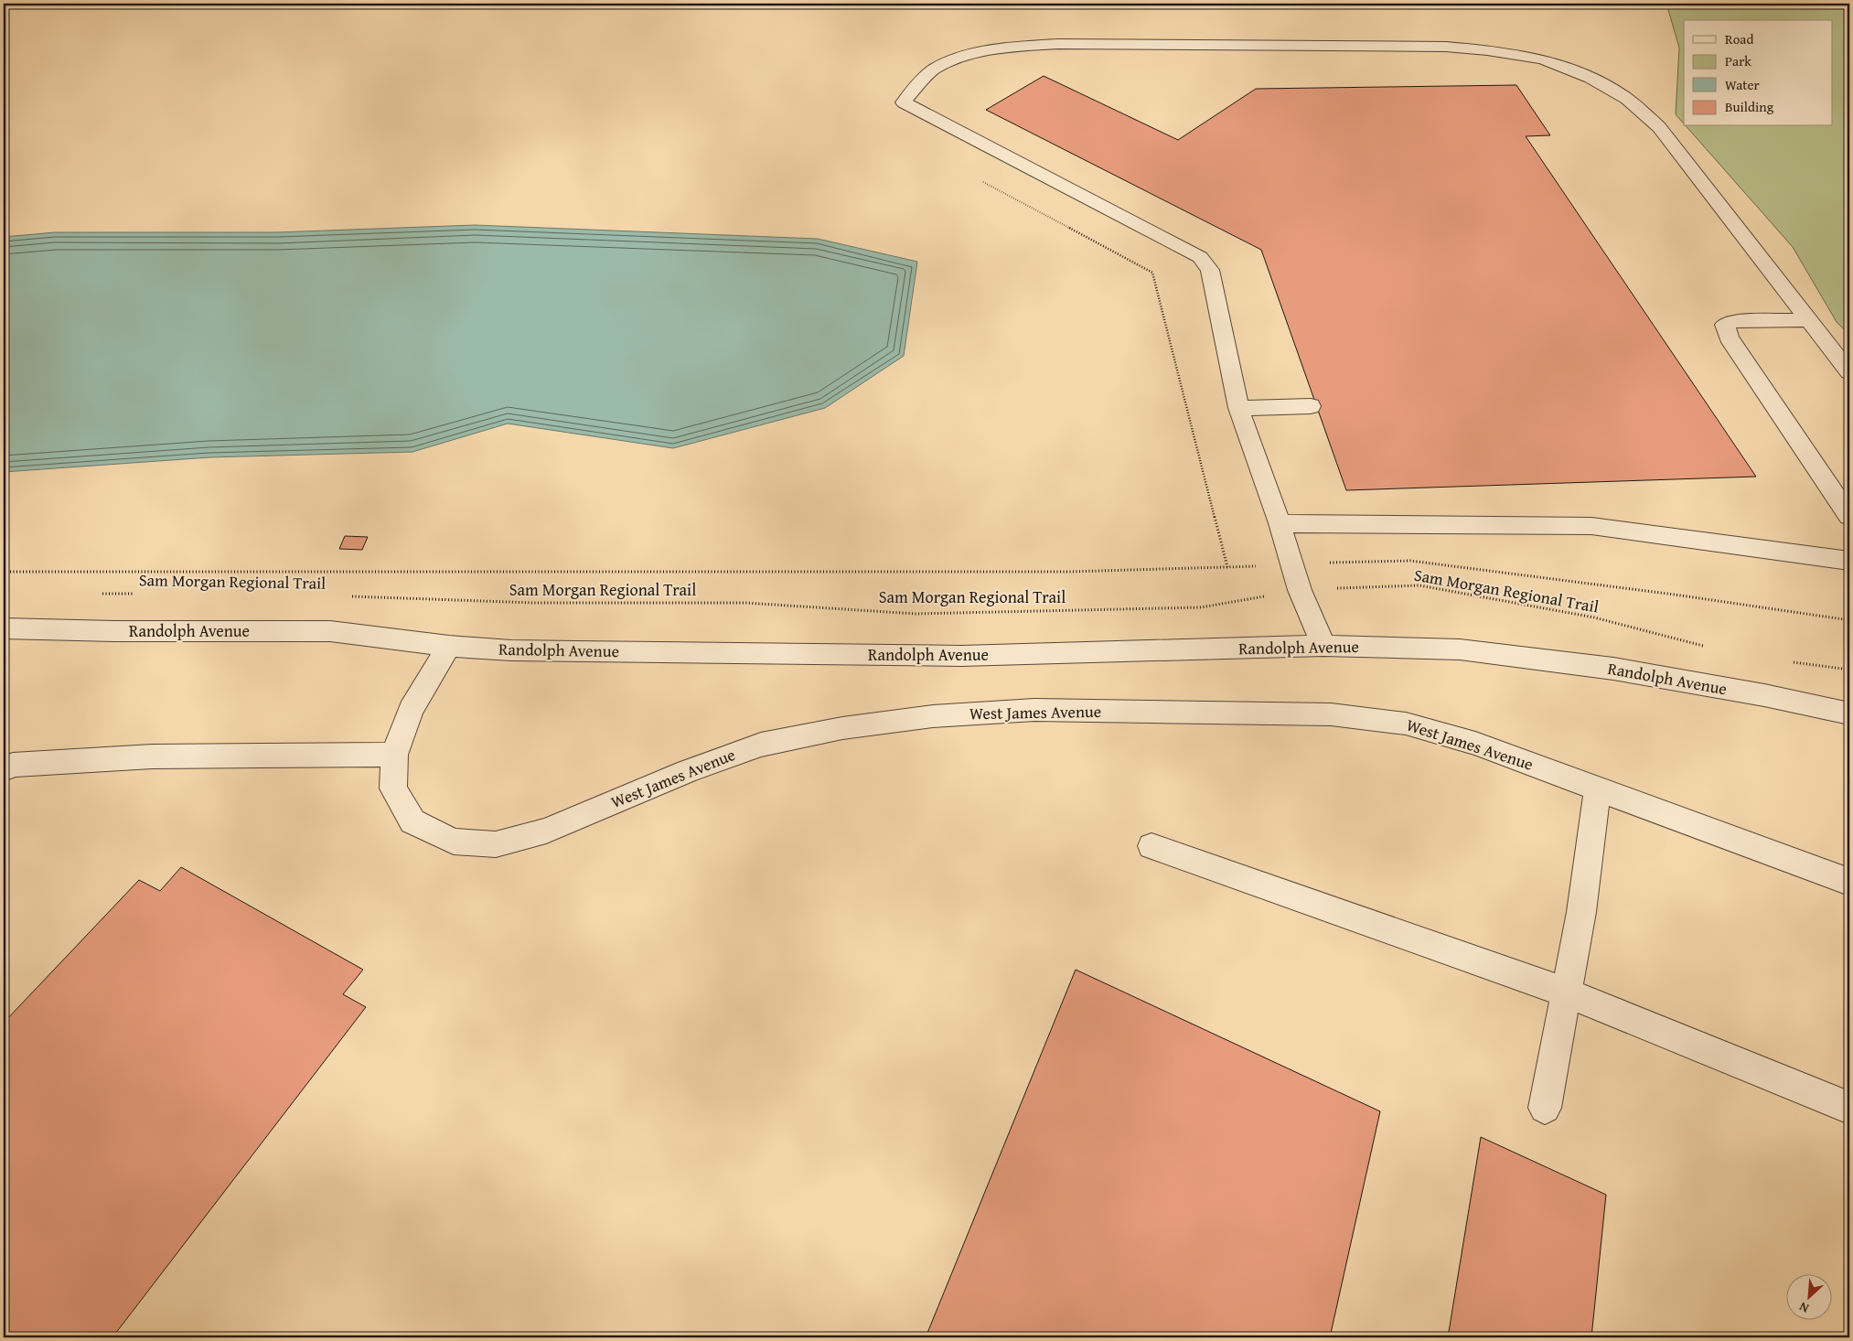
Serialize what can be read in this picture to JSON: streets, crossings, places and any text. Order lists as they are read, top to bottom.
{
  "streets": {
    "street": ["Randolph Avenue", "West James Avenue"],
    "path": ["Sam Morgan Regional Trail"]
  },
  "crossings": [
    ["Randolph Avenue", "West James Avenue"]
  ],
  "legend": [
    "Road",
    "Park",
    "Water",
    "Building"
  ],
  "north": "bottom left"
}
